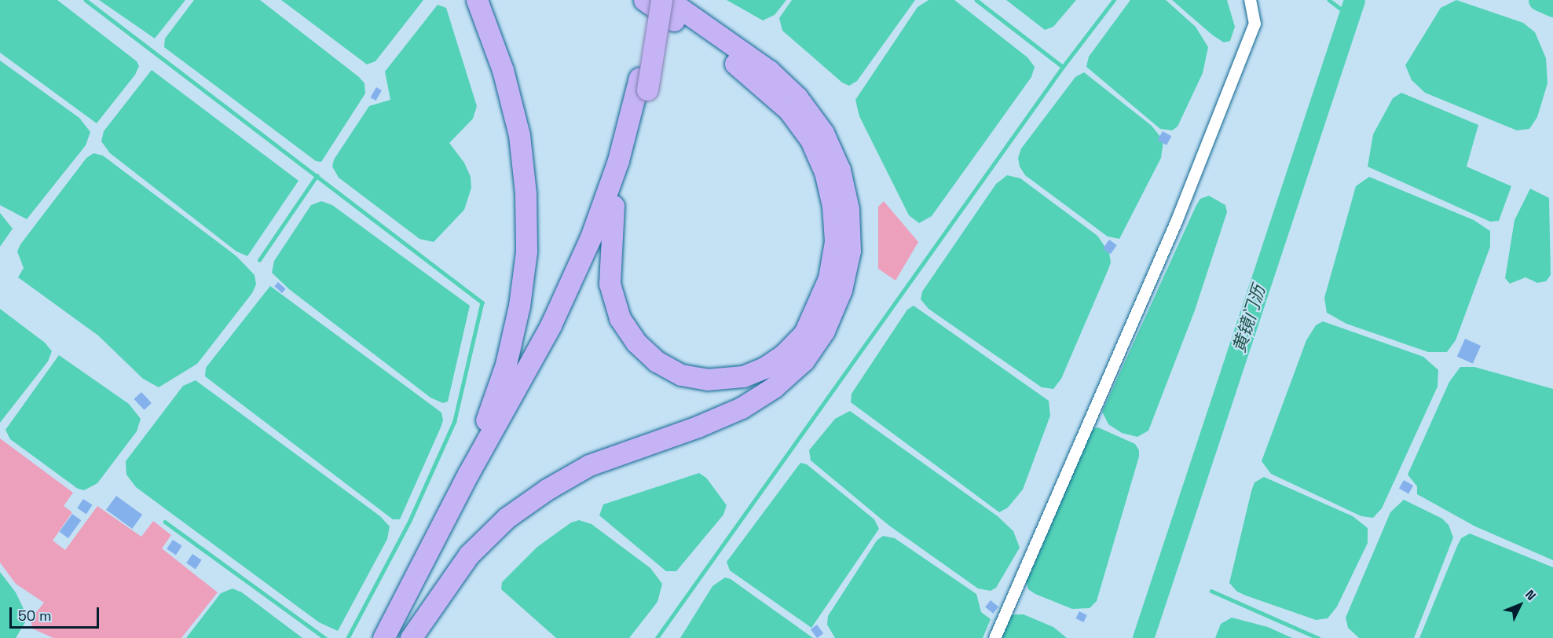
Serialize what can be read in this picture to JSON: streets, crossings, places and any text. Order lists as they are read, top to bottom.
{
  "water": ["黄镜门沥"],
  "scale_bar": "50 m",
  "north": "top right"
}
